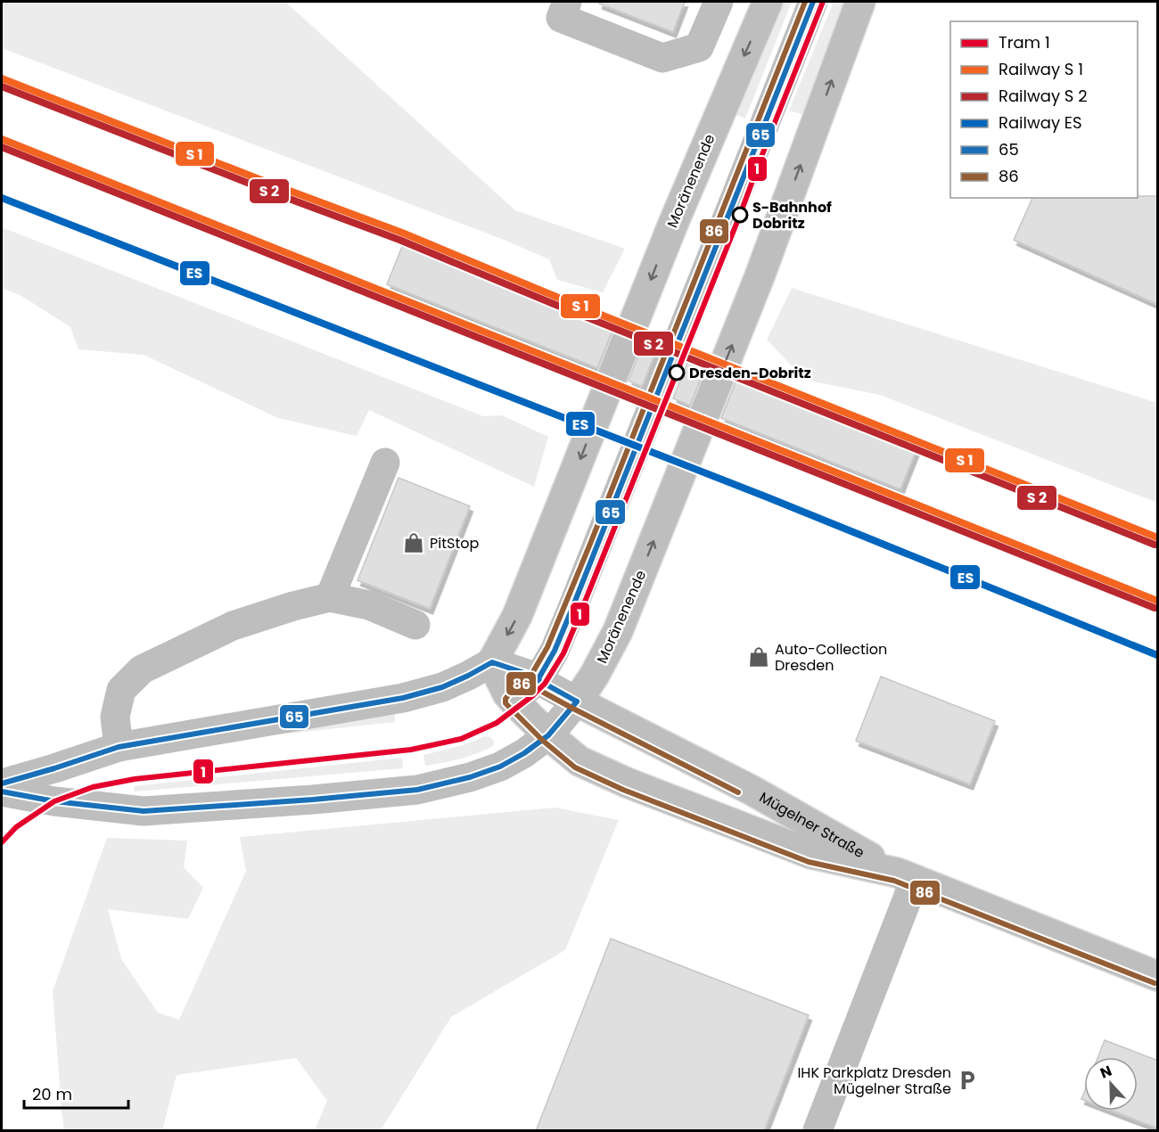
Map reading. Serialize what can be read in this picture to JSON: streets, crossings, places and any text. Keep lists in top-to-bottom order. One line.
{"streets":{"main road":["Moränenende","Mügelner Straße"]},"crossings":[["Moränenende","Mügelner Straße"]],"places":{"other":["S-Bahnhof Dobritz","Dresden-Dobritz"],"shop":["PitStop","Auto-Collection Dresden"],"parking":["IHK Parkplatz Dresden Mügelner Straße"]},"lines":["tram line 1","transit line 65","transit line 86","rail line ES"],"legend":["Tram 1","Railway S 1","Railway S 2","Railway ES","65","86"],"scale_bar":"20 m","north":"top"}
